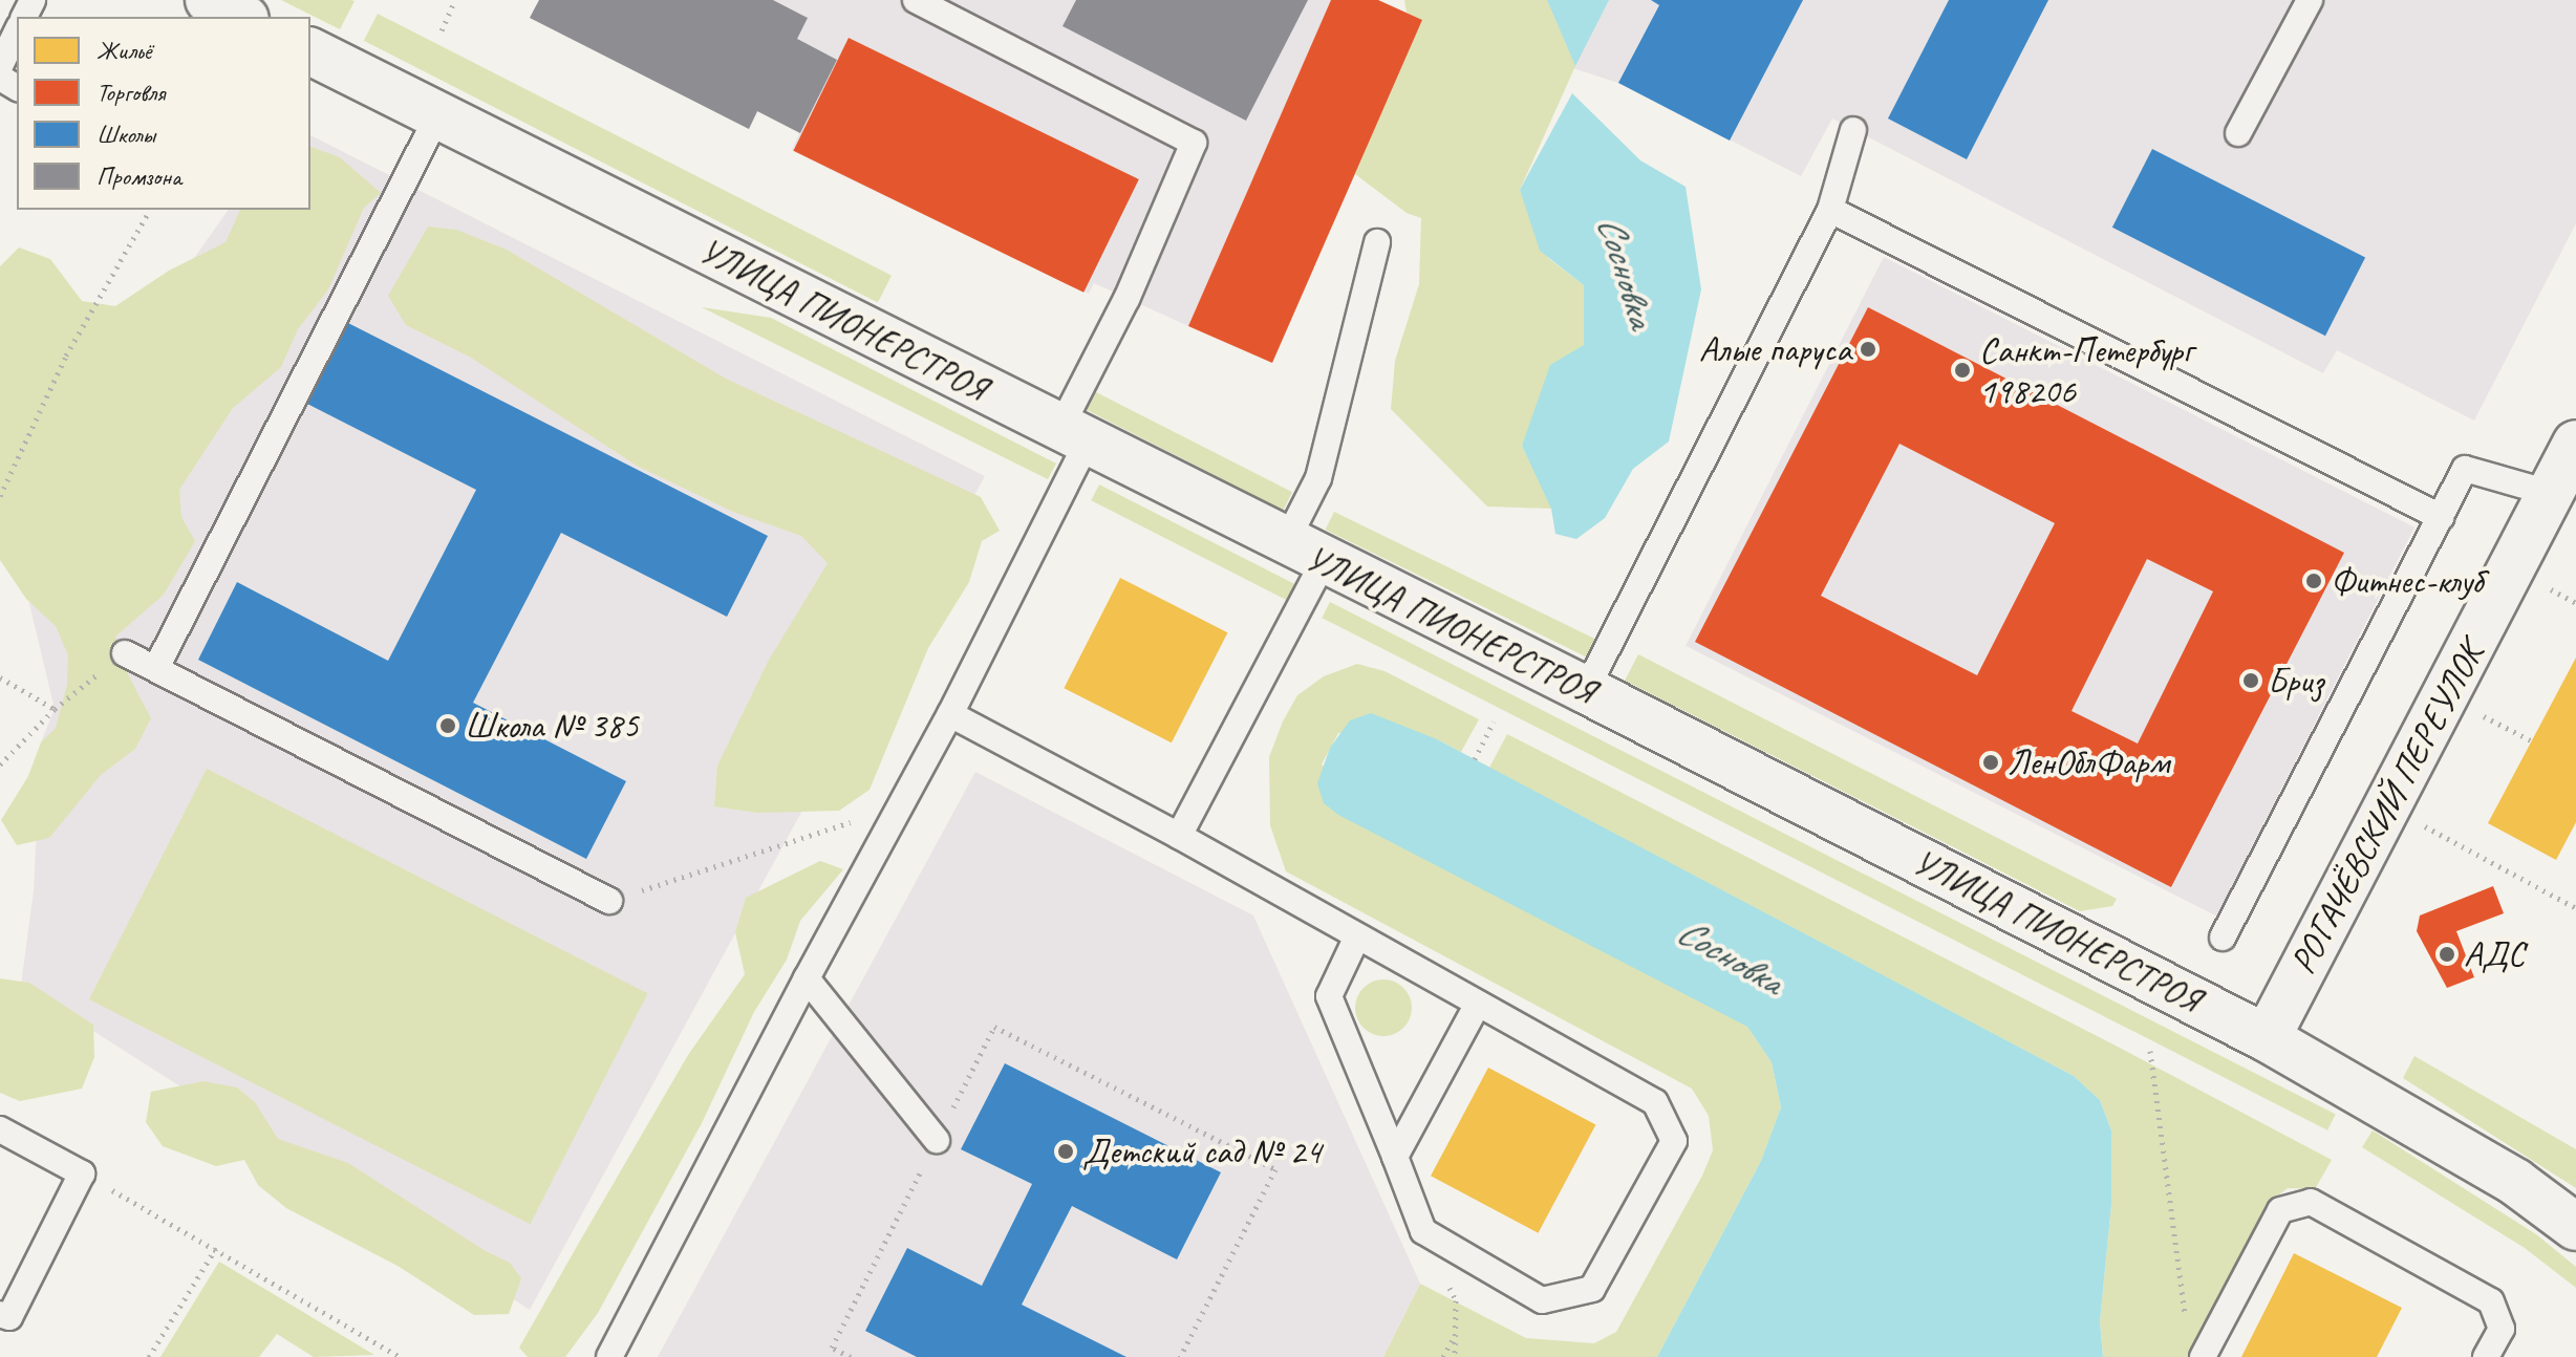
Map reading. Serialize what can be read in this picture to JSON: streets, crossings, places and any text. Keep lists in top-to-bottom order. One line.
{"streets":{"street":["УЛИЦА ПИОНЕРСТРОЯ","РОГАЧЁВСКИЙ ПЕРЕУЛОК"]},"crossings":[["УЛИЦА ПИОНЕРСТРОЯ","РОГАЧЁВСКИЙ ПЕРЕУЛОК"]],"water":["Сосновка"],"places":["Алые паруса","Санкт-Петербург 198206","Фитнес-клуб","Бриз","Школа № 385","ЛенОблФарм","АДС","Детский сад № 24"],"legend":["Жильё","Торговля","Школы","Промзона"]}
